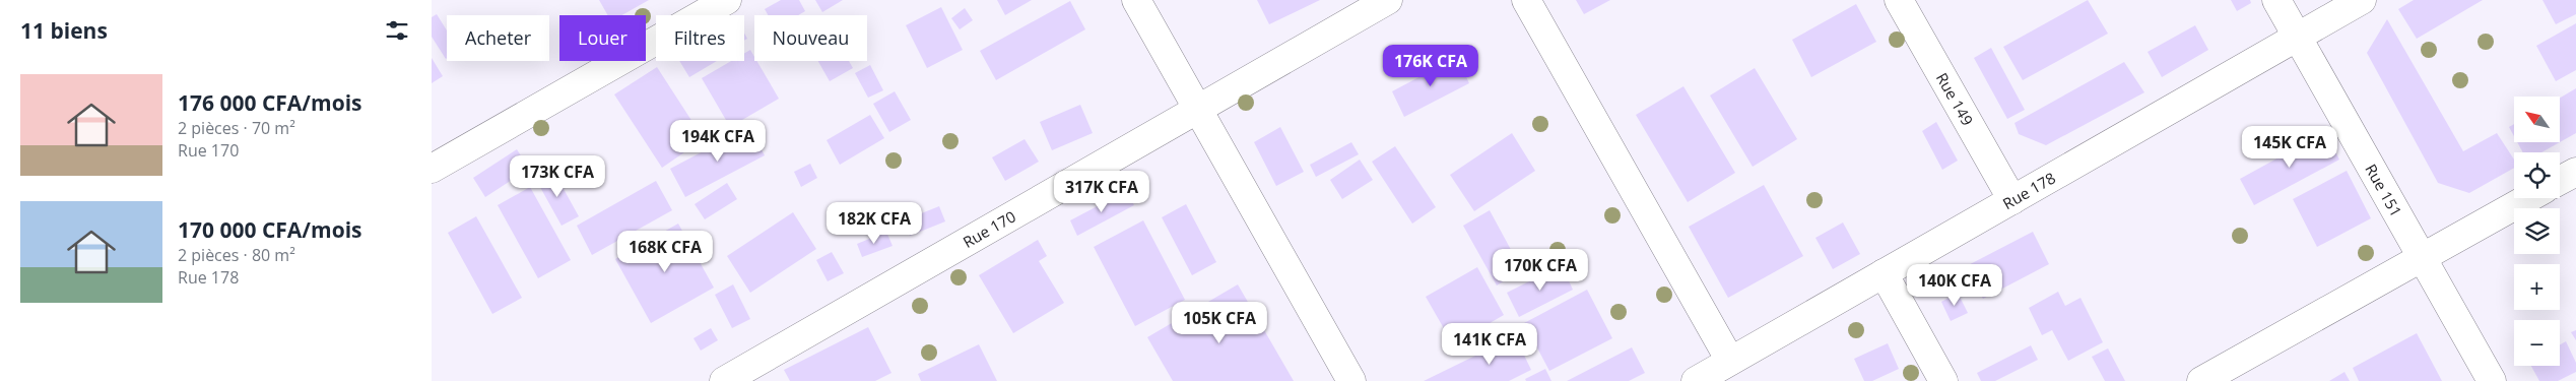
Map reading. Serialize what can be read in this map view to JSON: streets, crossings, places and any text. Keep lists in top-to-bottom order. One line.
{"streets":{"street":["Rue 149","Rue 178","Rue 151","Rue 170"]},"crossings":[["Rue 149","Rue 178"],["Rue 178","Rue 151"]],"north":"top left","page":{"heading":"11 biens","chip":["Acheter","Louer","Filtres","Nouveau"],"price":["176K CFA","194K CFA","145K CFA","173K CFA","317K CFA","182K CFA","168K CFA","170K CFA","140K CFA","105K CFA","141K CFA"],"list":[{"name":"176 000 CFA/mois","note":"2 pièces · 70 m² · Rue 170"},{"name":"170 000 CFA/mois","note":"2 pièces · 80 m² · Rue 178"}],"map_buttons":["+","−"]}}
